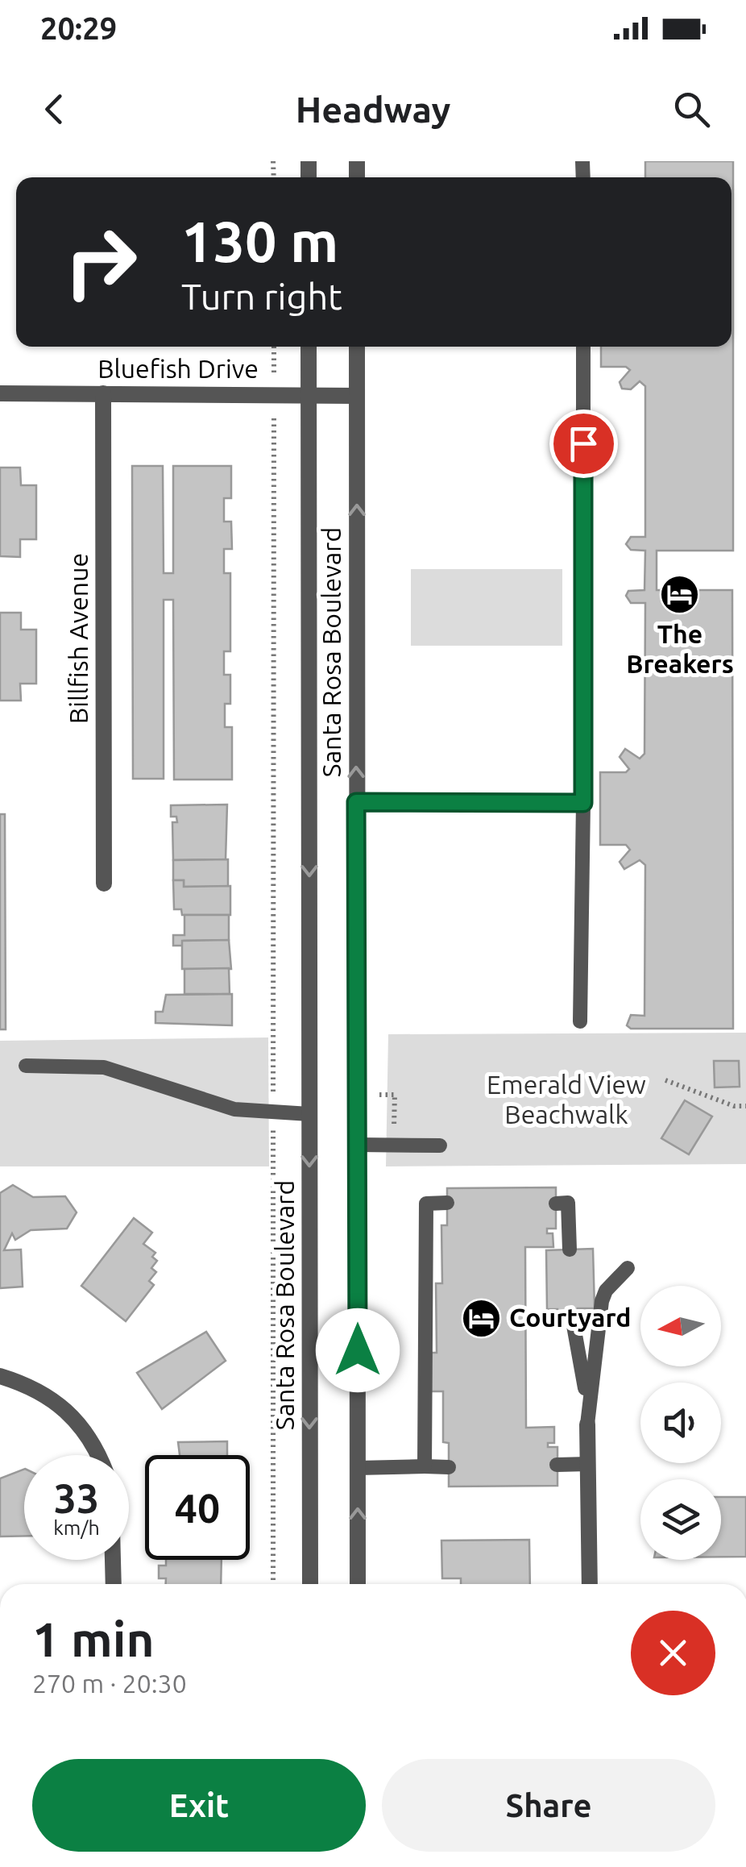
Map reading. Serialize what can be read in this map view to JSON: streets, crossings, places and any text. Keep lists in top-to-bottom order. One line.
{"streets":{"street":["Bluefish Drive","Billfish Avenue","Santa Rosa Boulevard"]},"crossings":[["Bluefish Drive","Billfish Avenue"],["Bluefish Drive","Santa Rosa Boulevard"]],"parks":["Emerald View Beachwalk"],"places":{"hotel":["The Breakers","Courtyard"]},"north":"left","page":{"status":"20:29","header":"Headway","turn":["130 m","Turn right"],"speed":"33 km/h","limit":"40","heading":["1 min","270 m · 20:30"],"buttons":["Exit","Share"]}}
